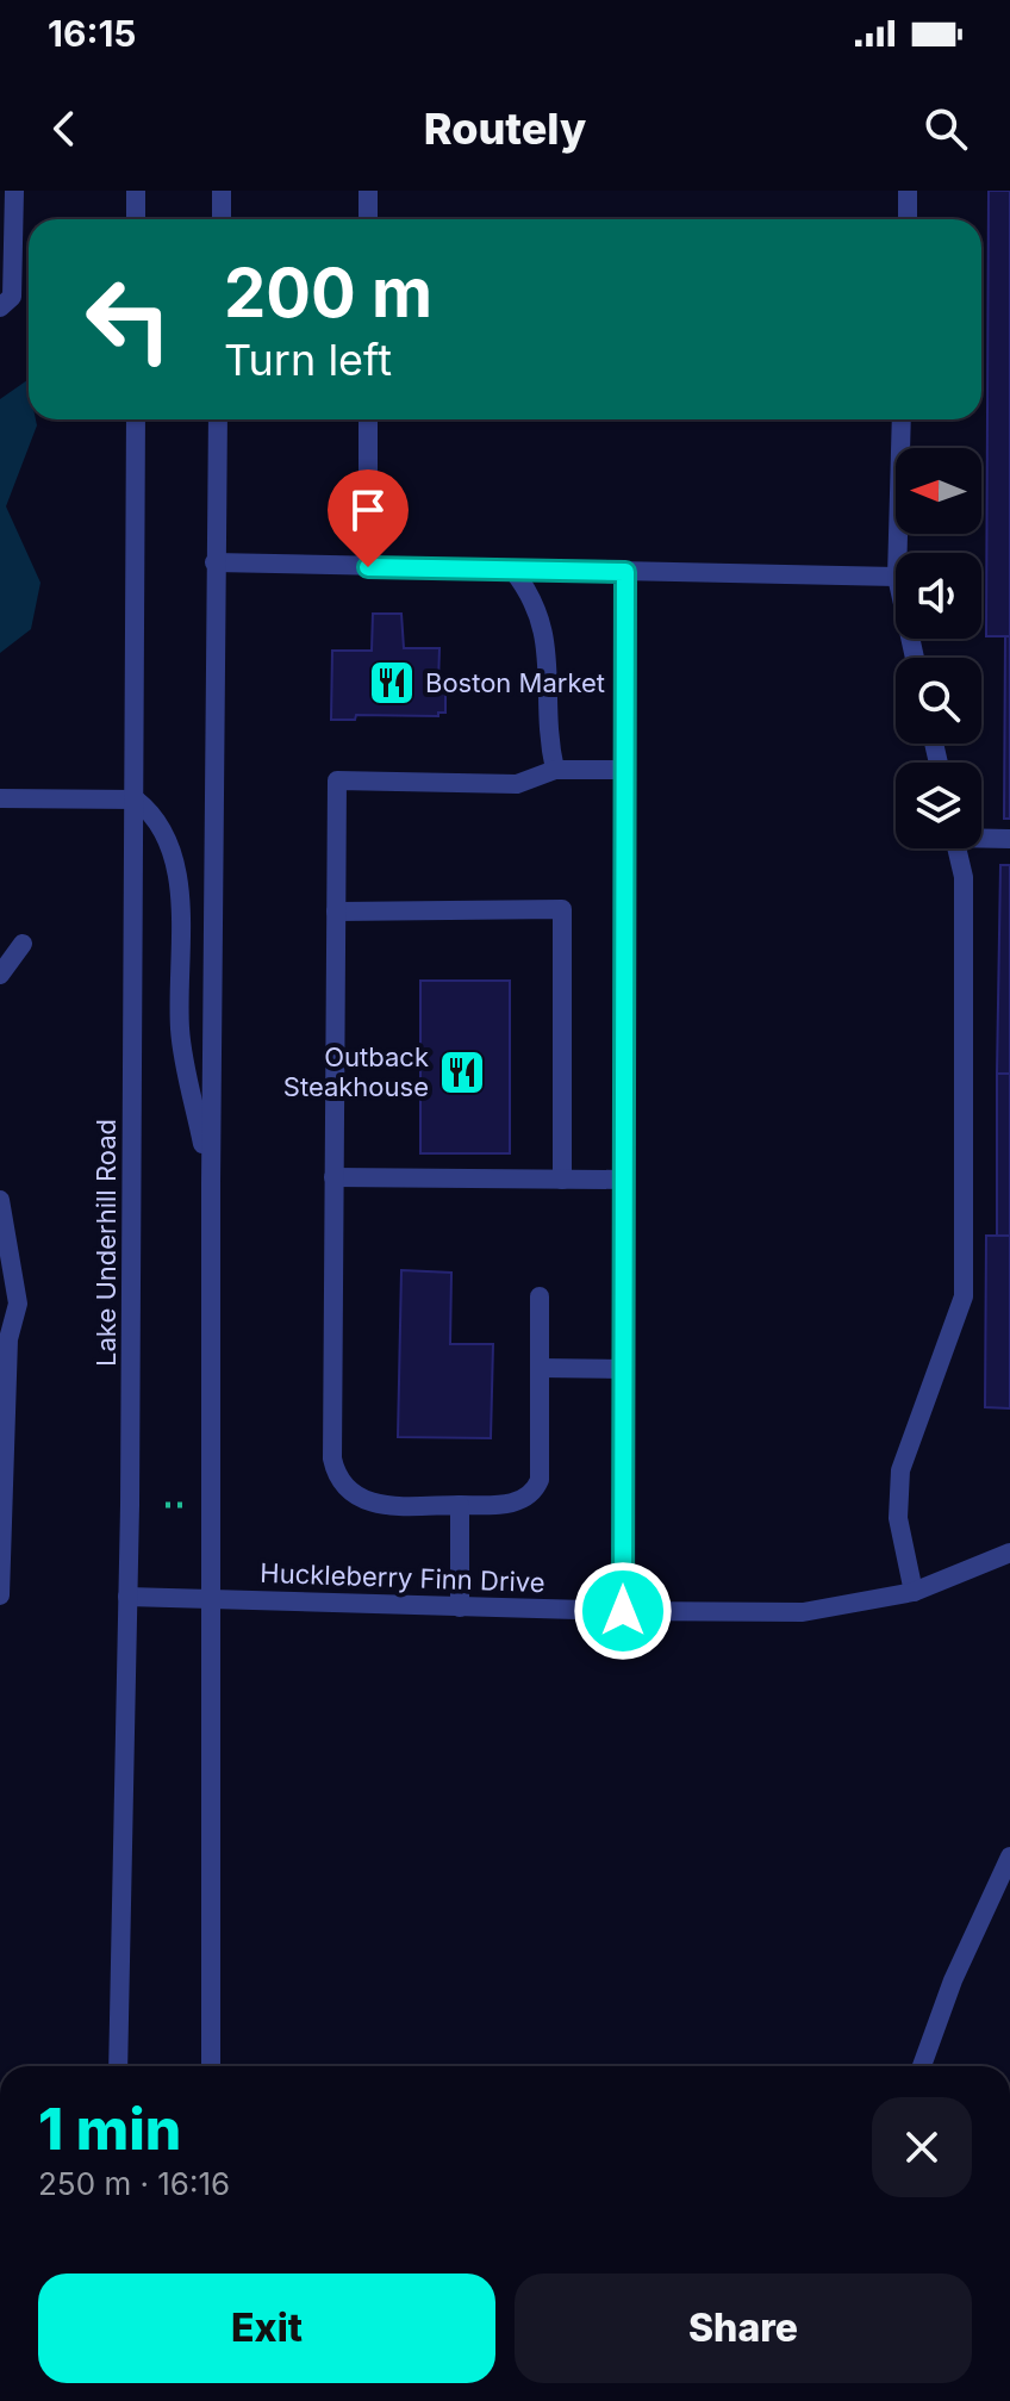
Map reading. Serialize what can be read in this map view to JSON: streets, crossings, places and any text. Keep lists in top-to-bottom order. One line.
{"streets":{"street":["Lake Underhill Road","Huckleberry Finn Drive"]},"crossings":[["Lake Underhill Road","Huckleberry Finn Drive"]],"places":{"restaurant":["Boston Market","Outback Steakhouse"]},"north":"left","page":{"status":"16:15","header":"Routely","turn":["200 m","Turn left"],"heading":["1 min","250 m · 16:16"],"buttons":["Exit","Share"]}}
